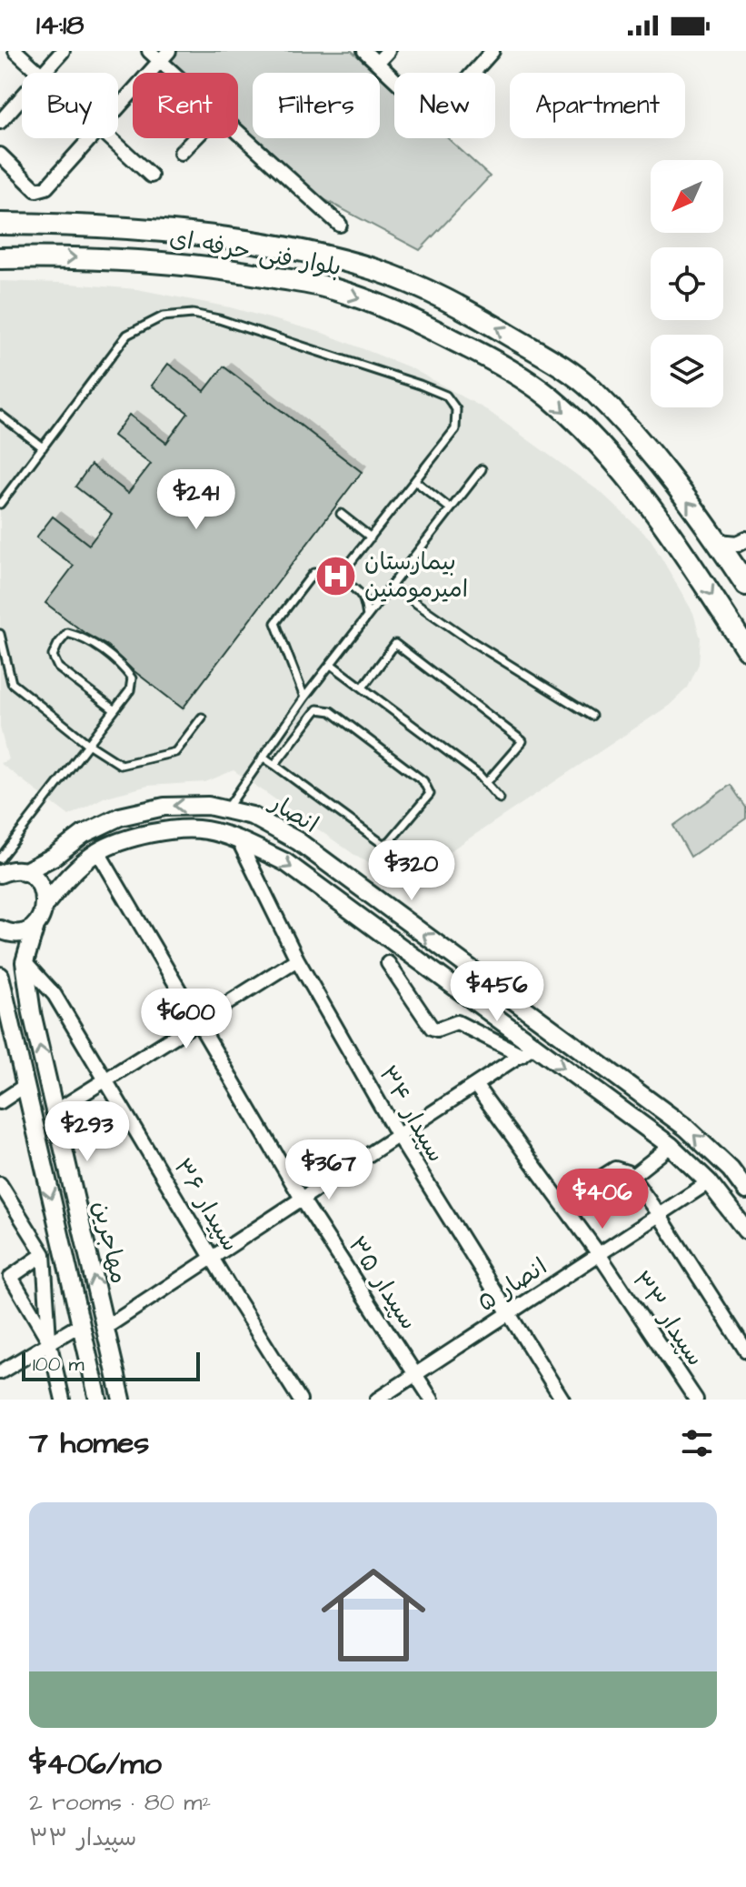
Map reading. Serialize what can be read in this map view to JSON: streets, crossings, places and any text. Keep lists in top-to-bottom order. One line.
{"streets":{"main road":["بلوار فنی حرفه ای","انصار","مهاجرین"],"street":["سپیدار ۳۴","سپیدار ۳۶","سپیدار ۳۵","انصار ۵","سپیدار ۳۳"]},"crossings":[["انصار","سپیدار ۳۴"],["انصار","مهاجرین"],["انصار","سپیدار ۳۵"],["انصار","انصار ۵"],["سپیدار ۳۴","انصار ۵"],["سپیدار ۳۶","مهاجرین"],["سپیدار ۳۵","انصار ۵"],["انصار ۵","سپیدار ۳۳"]],"places":{"hospital":["بیمارستان امیرمومنین"]},"scale_bar":"100 m","north":"bottom left","page":{"status":"14:18","chip":["Buy","Rent","Filters","New","Apartment"],"price":["$241","$320","$456","$600","$293","$367","$406"],"scale":"100 m","heading":"7 homes","list":[{"name":"$406/mo","note":"2 rooms · 80 m² · سپیدار ۳۳"}]}}
